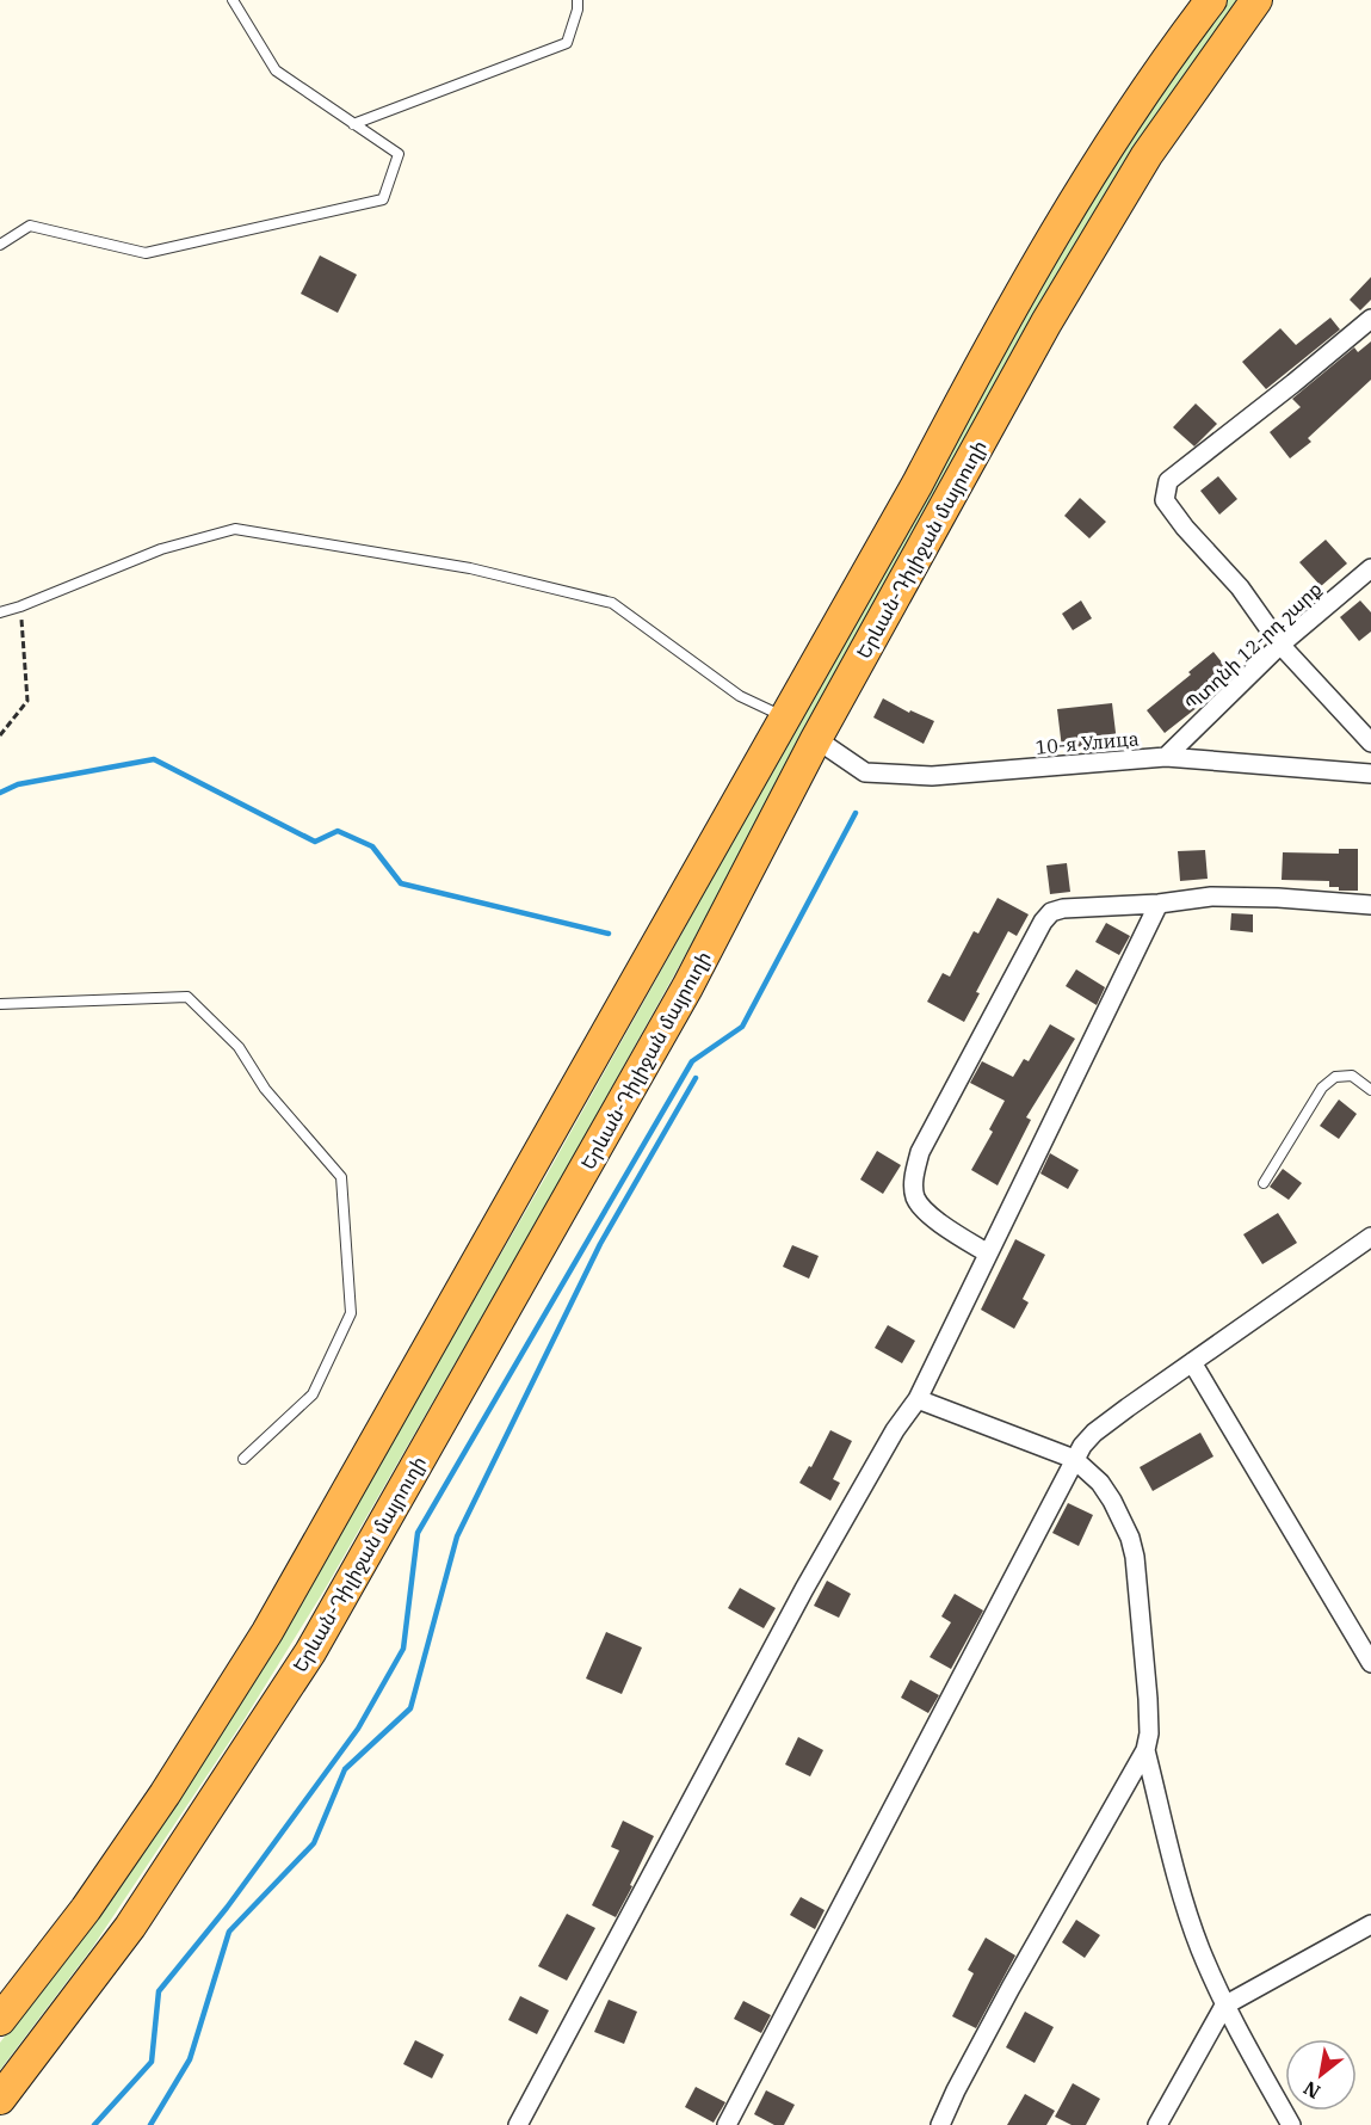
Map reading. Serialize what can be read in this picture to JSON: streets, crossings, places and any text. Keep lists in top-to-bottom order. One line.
{"streets":{"highway":["Երևան-Դիլիջան մայրուղի"],"street":["Պտղնի 12-րդ շարք","10-я Улица"]},"crossings":[["Երևան-Դիլիջան մայրուղի","10-я Улица"],["Պտղնի 12-րդ շարք","10-я Улица"]],"north":"bottom left"}
